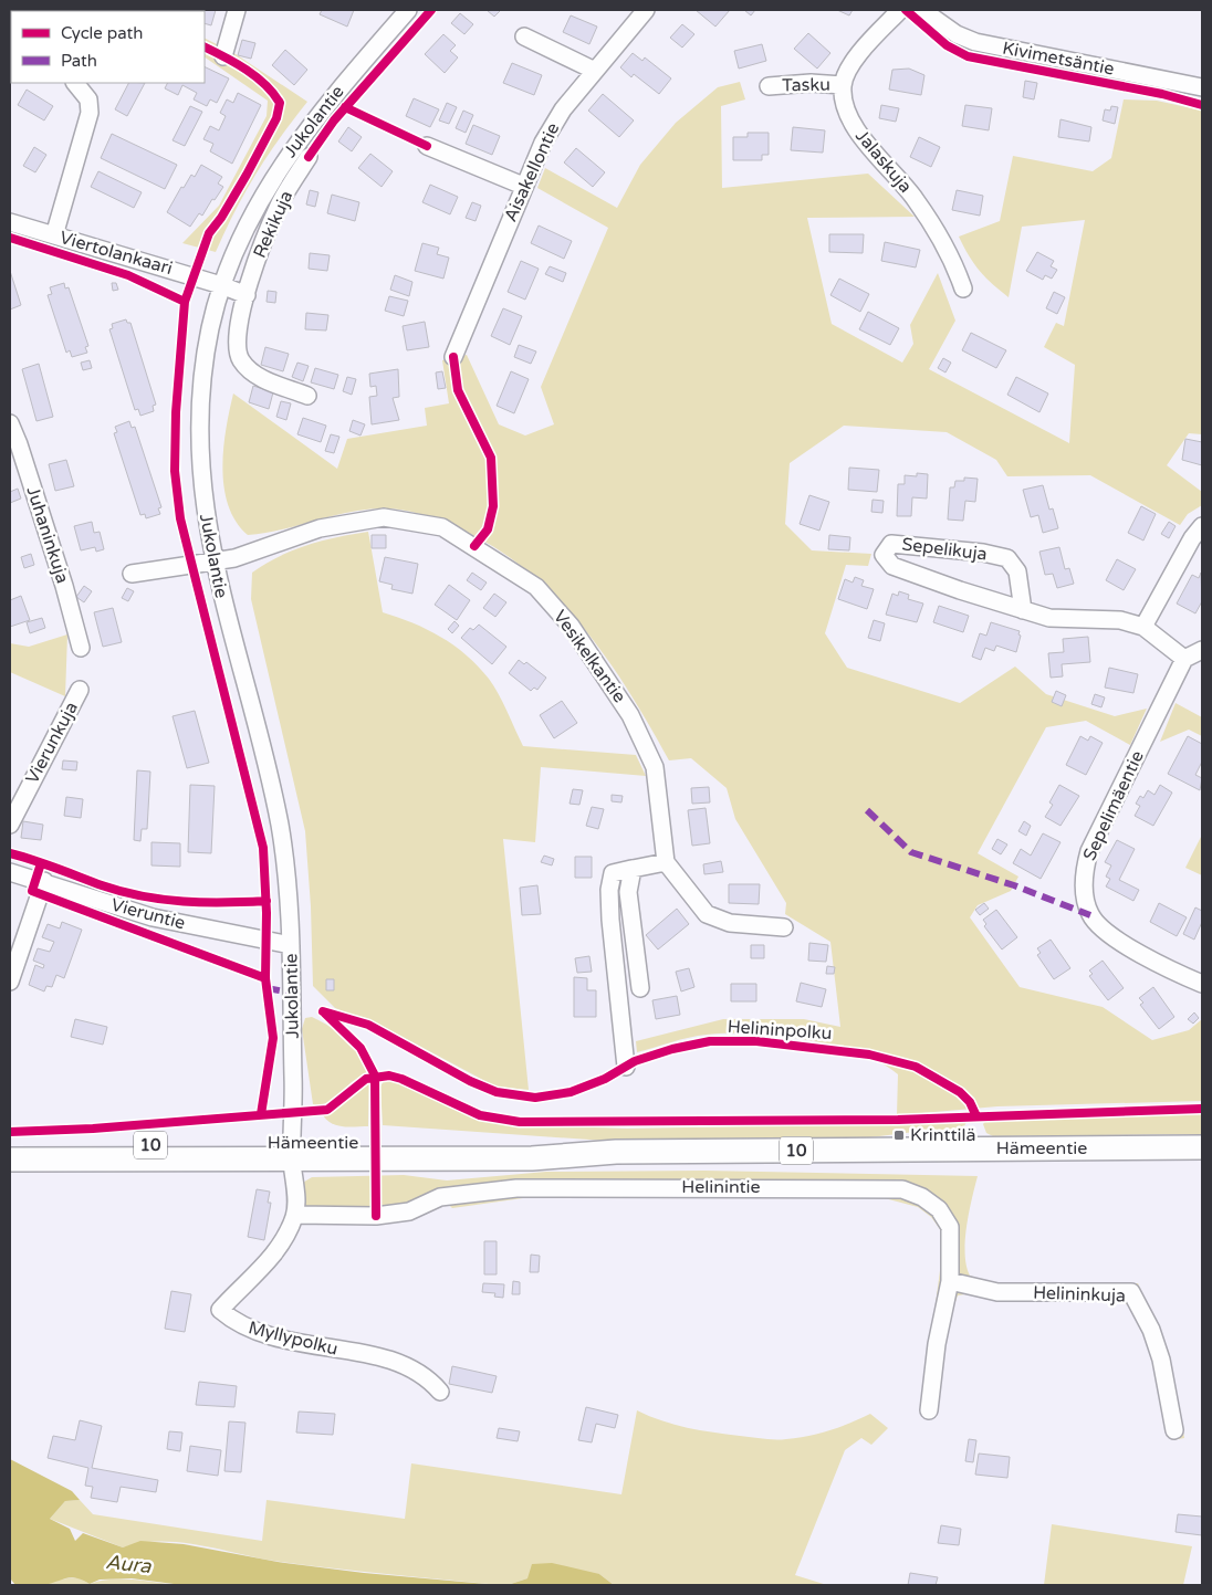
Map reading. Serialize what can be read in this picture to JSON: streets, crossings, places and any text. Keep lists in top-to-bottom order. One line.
{"streets":{"highway":["Hämeentie","10"],"street":["Kivimetsäntie","Tasku","Jukolantie","Jalaskuja","Aisakellontie","Rekikuja","Viertolankaari","Juhaninkuja","Sepelikuja","Vesikelkantie","Vierunkuja","Sepelimäentie","Vieruntie","Helinintie","Helininkuja","Myllypolku"],"cycle path":["Helininpolku"]},"crossings":[["Tasku","Jalaskuja"],["Jukolantie","Viertolankaari"],["Jukolantie","Vesikelkantie"],["Jukolantie","Vieruntie"],["Jukolantie","Hämeentie"],["Jukolantie","Myllypolku"],["Sepelikuja","Sepelimäentie"],["Hämeentie","Myllypolku"],["Helinintie","Helininkuja"],["Helinintie","Myllypolku"]],"water":["Aura"],"places":{"transit":["Krinttilä"]},"legend":["Cycle path","Path"]}
